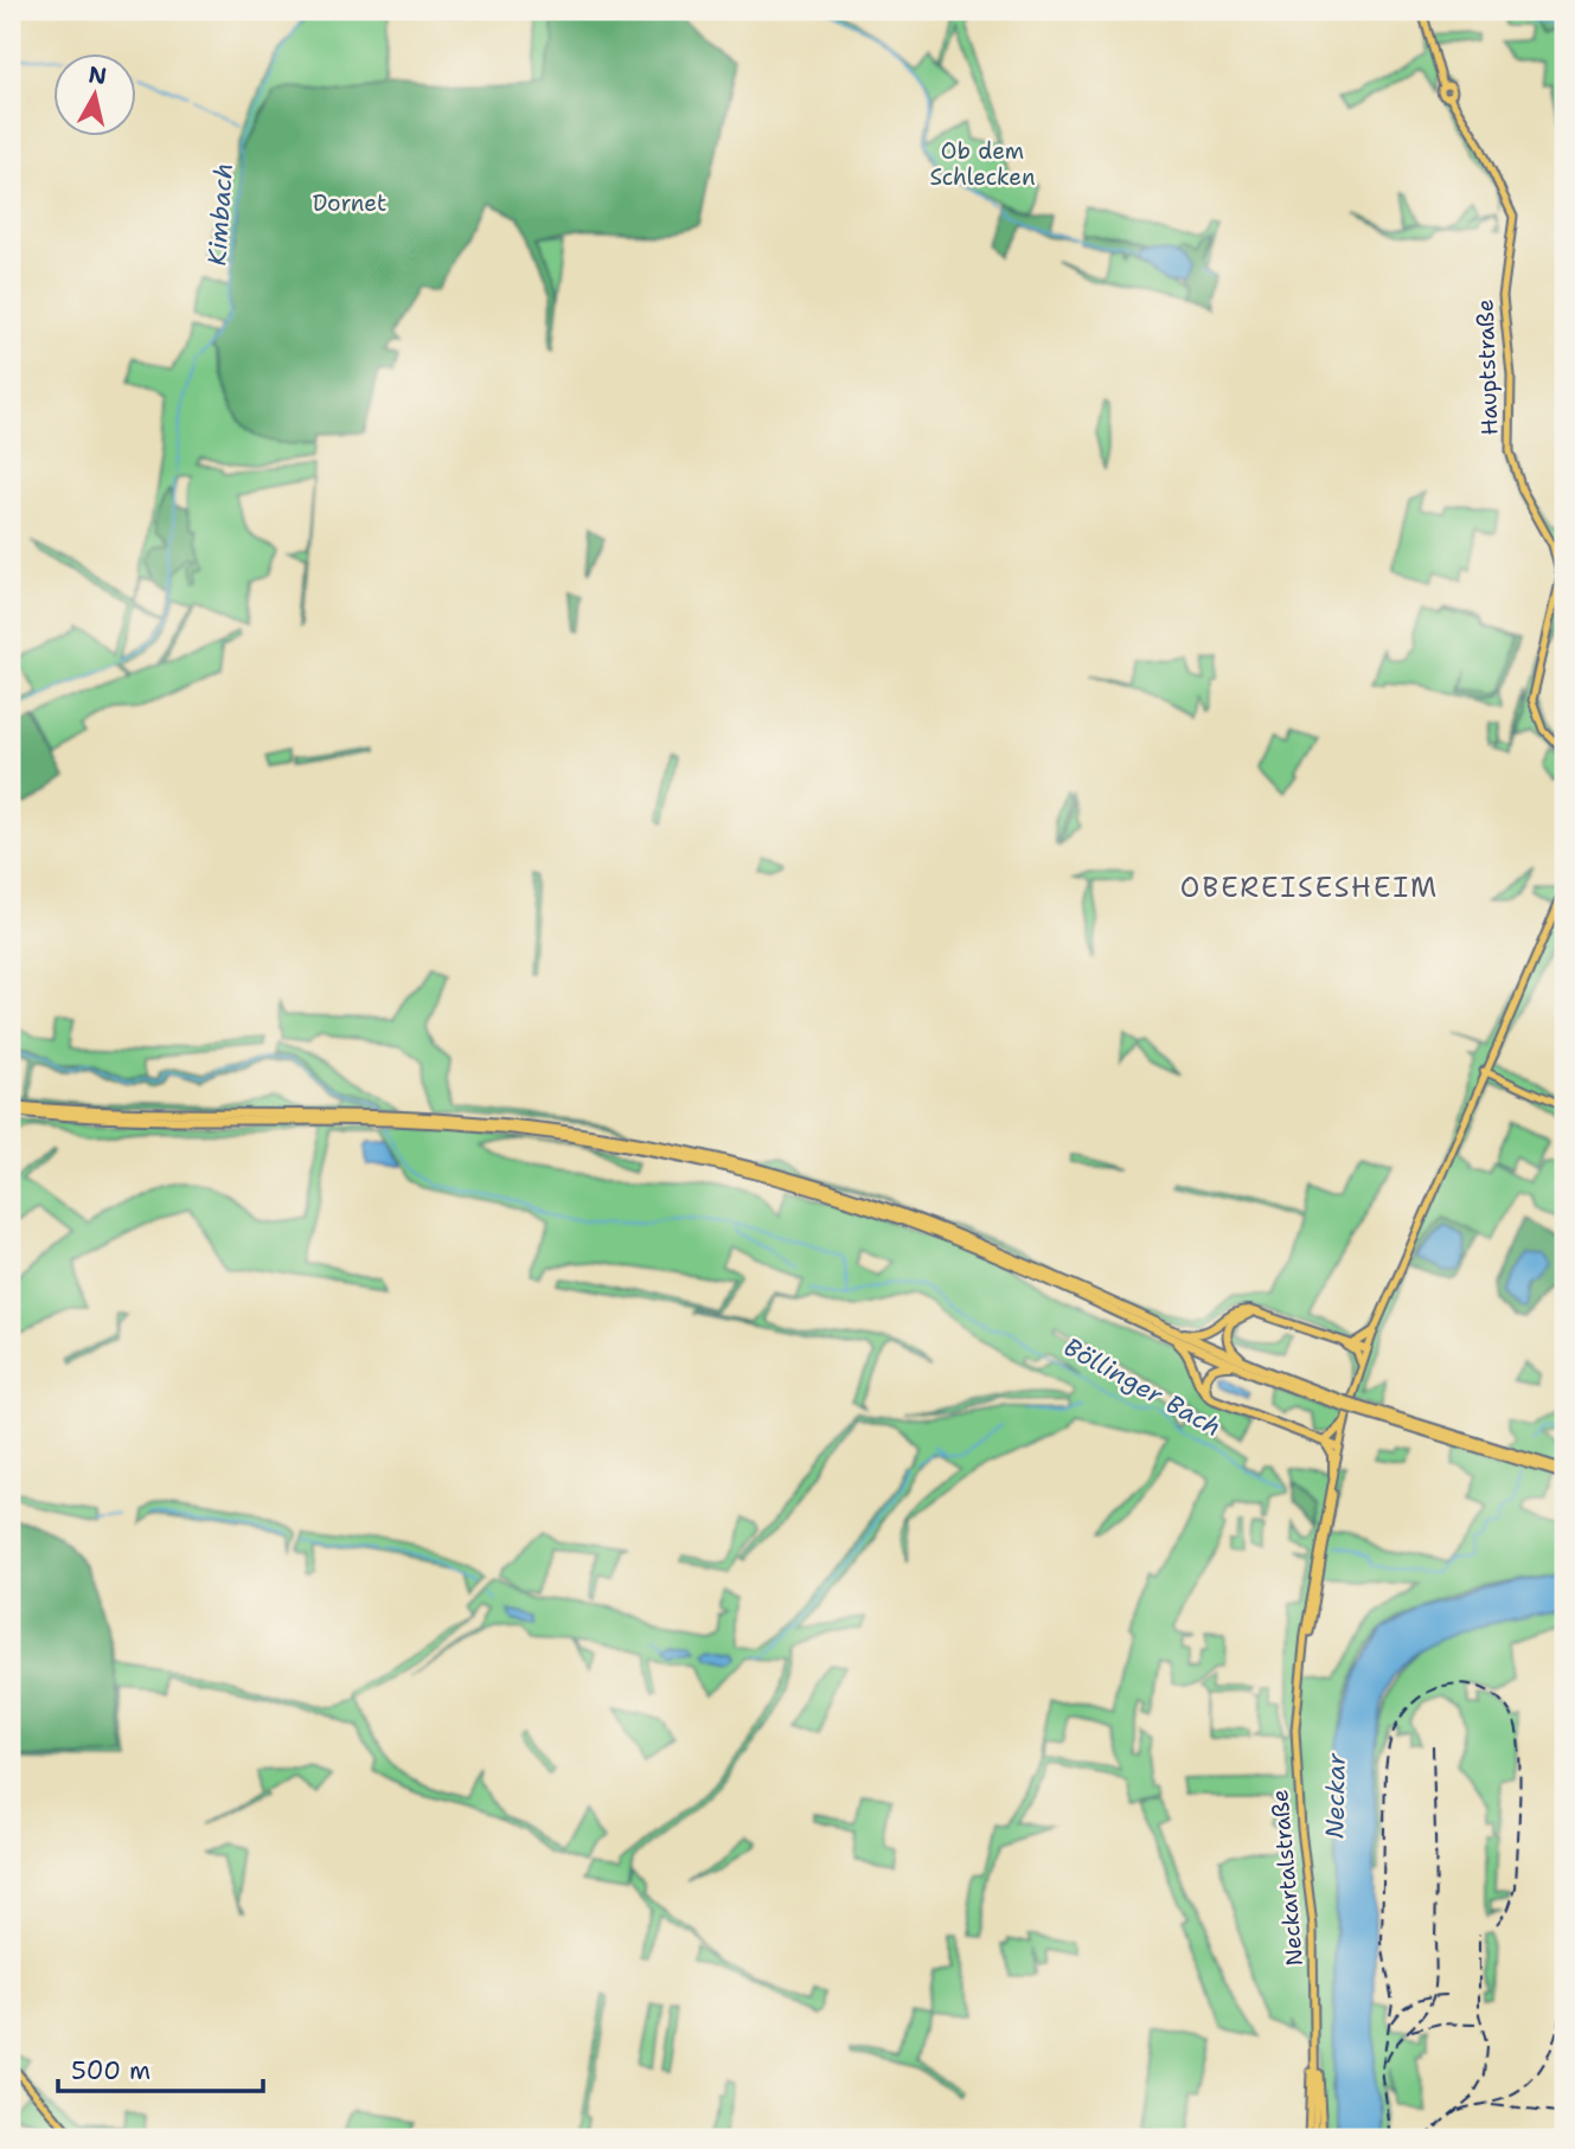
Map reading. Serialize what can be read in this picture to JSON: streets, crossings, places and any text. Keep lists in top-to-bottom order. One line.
{"streets":{"main road":["Hauptstraße","Neckartalstraße"]},"districts":["OBEREISESHEIM"],"water":["Kimbach","Böllinger Bach","Neckar"],"parks":["Ob dem Schlecken","Dornet"],"scale_bar":"500 m","north":"top"}
